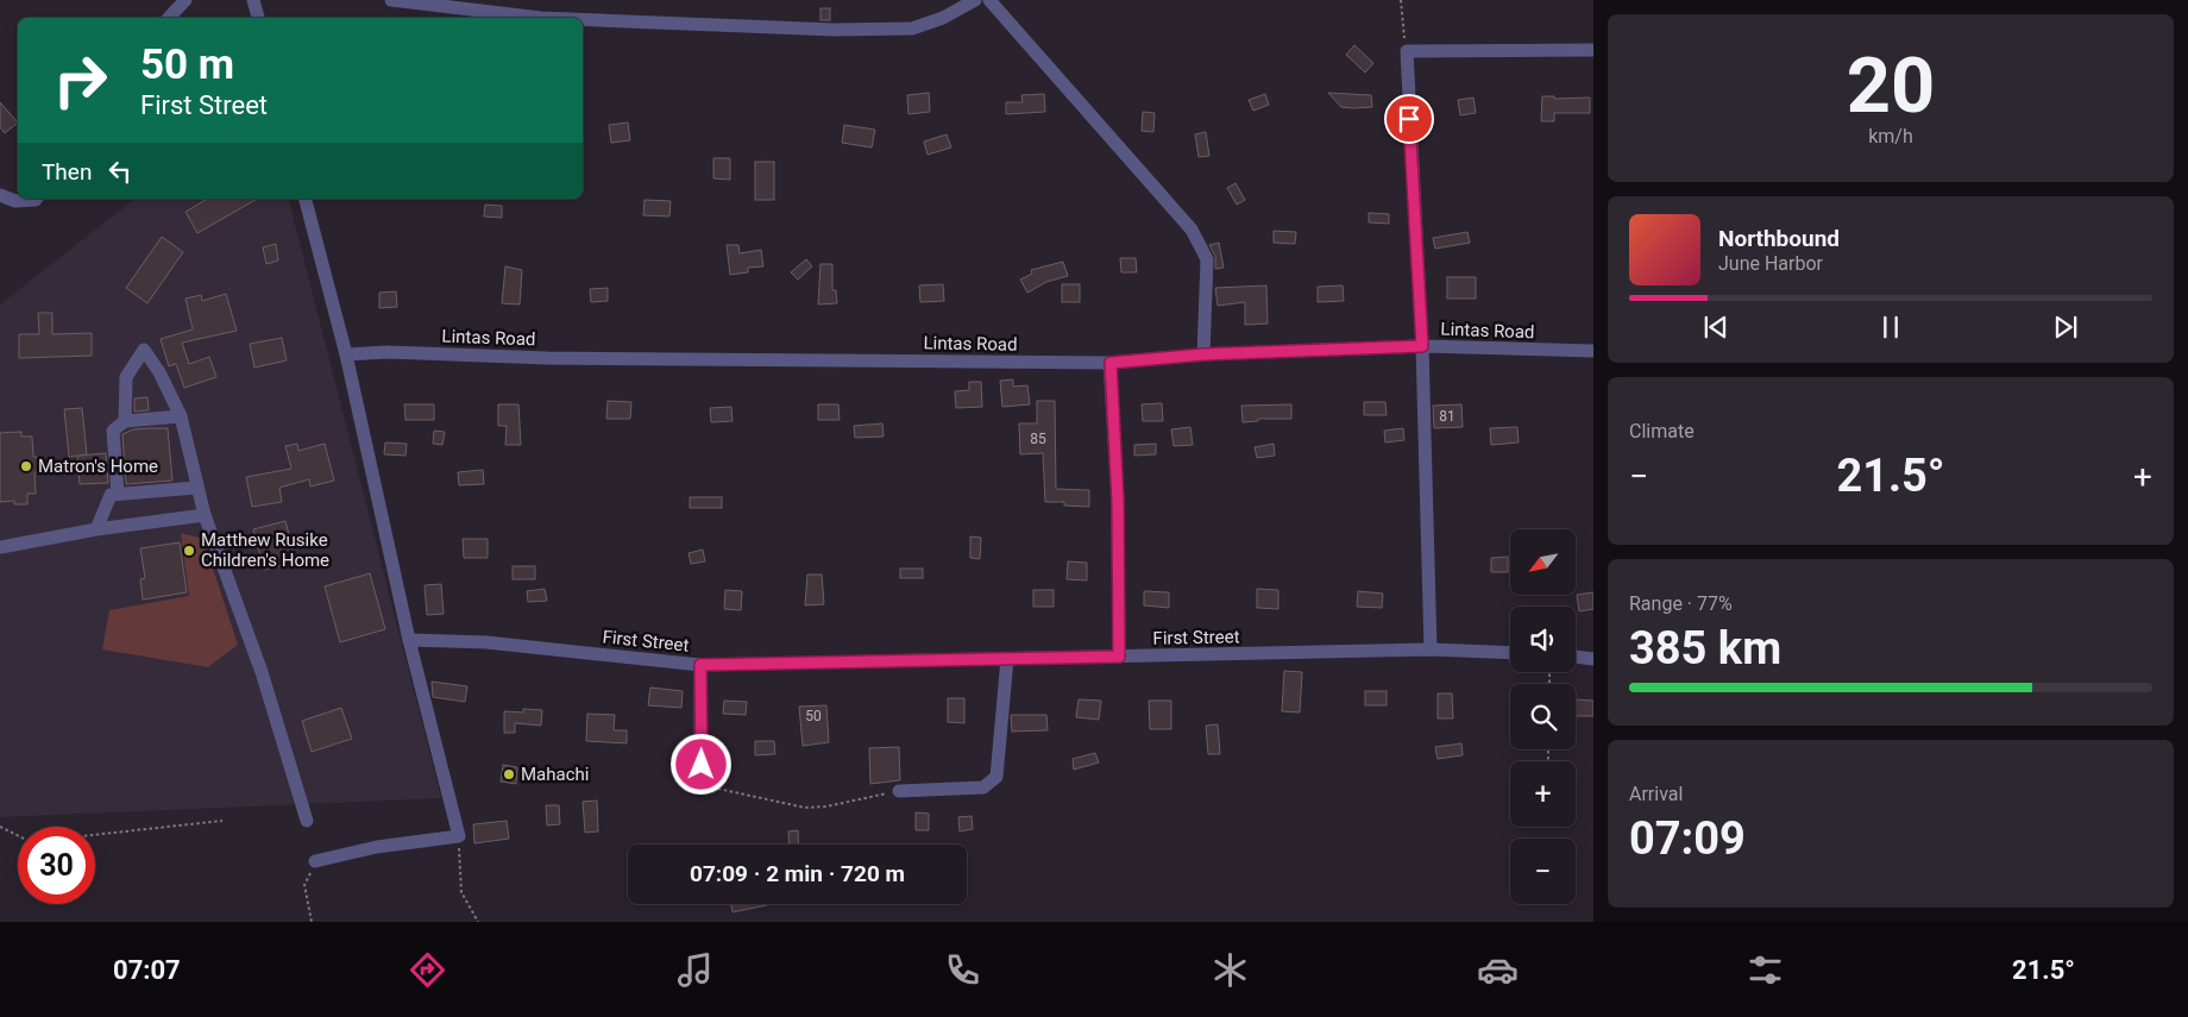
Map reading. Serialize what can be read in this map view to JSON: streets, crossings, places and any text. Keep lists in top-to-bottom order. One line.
{"streets":{"street":["Lintas Road","First Street"]},"places":["Matron's Home","Matthew Rusike Children's Home","Mahachi"],"house_numbers":["81","85","50"],"north":"bottom left","page":{"tile":[["20","km/h"],"Climate",["Range · 77%","385 km"],["Arrival","07:09"]],"turn":["50 m","First Street"],"then":"Then","song":["Northbound","June Harbor"],"heat":["−","21.5°","+"],"map_buttons":["+","−"],"limit":"30","trip":"07:09 · 2 min · 720 m","tabs":["07:07","21.5°"]}}
